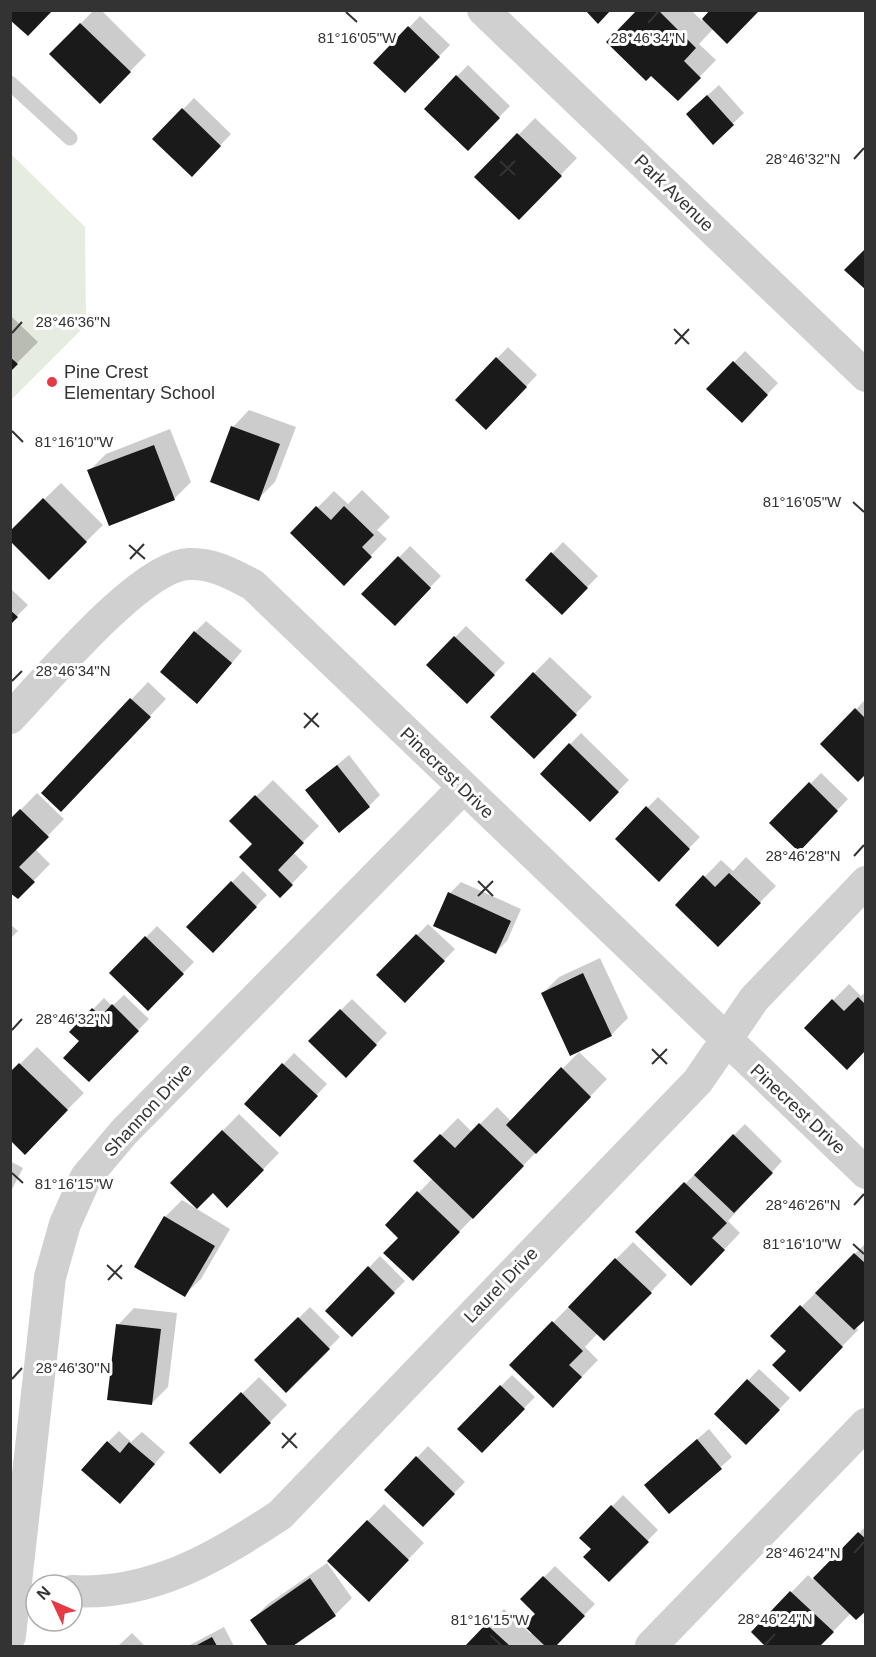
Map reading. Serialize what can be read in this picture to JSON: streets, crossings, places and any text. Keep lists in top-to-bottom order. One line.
{"streets":{"street":["Park Avenue","Pinecrest Drive","Shannon Drive","Laurel Drive"]},"crossings":[["Pinecrest Drive","Shannon Drive"],["Pinecrest Drive","Laurel Drive"]],"places":["Pine Crest Elementary School"],"north":"top left","coordinates":["81°16'05\"W","28°46'34\"N","28°46'32\"N","28°46'36\"N","81°16'10\"W","28°46'28\"N","81°16'15\"W","28°46'26\"N","28°46'30\"N","28°46'24\"N"]}
